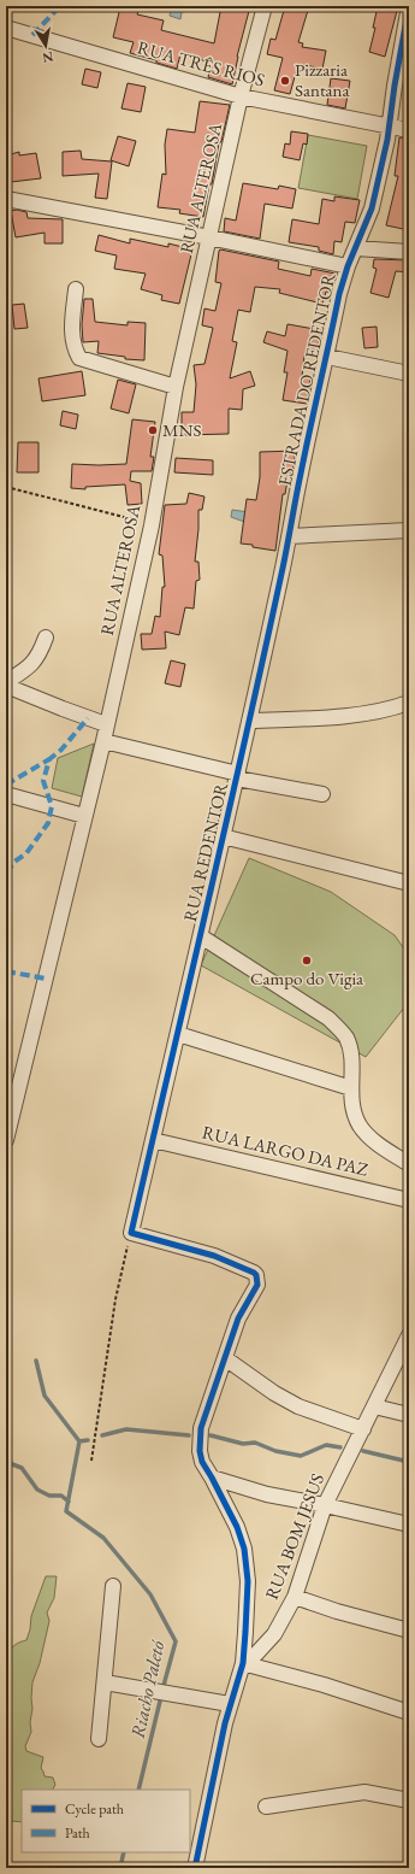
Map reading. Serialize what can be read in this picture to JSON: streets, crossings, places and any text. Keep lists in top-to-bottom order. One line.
{"streets":{"street":["RUA TRÊS RIOS","RUA ALTEROSA","ESTRADA DO REDENTOR","RUA REDENTOR","RUA LARGO DA PAZ","RUA BOM JESUS"]},"crossings":[["RUA TRÊS RIOS","RUA ALTEROSA"],["RUA TRÊS RIOS","ESTRADA DO REDENTOR"],["ESTRADA DO REDENTOR","RUA REDENTOR"],["RUA REDENTOR","RUA LARGO DA PAZ"]],"water":["Riacho Paletó"],"places":["Pizzaria Santana","MNS","Campo do Vigia"],"legend":["Cycle path","Path"],"north":"bottom"}
